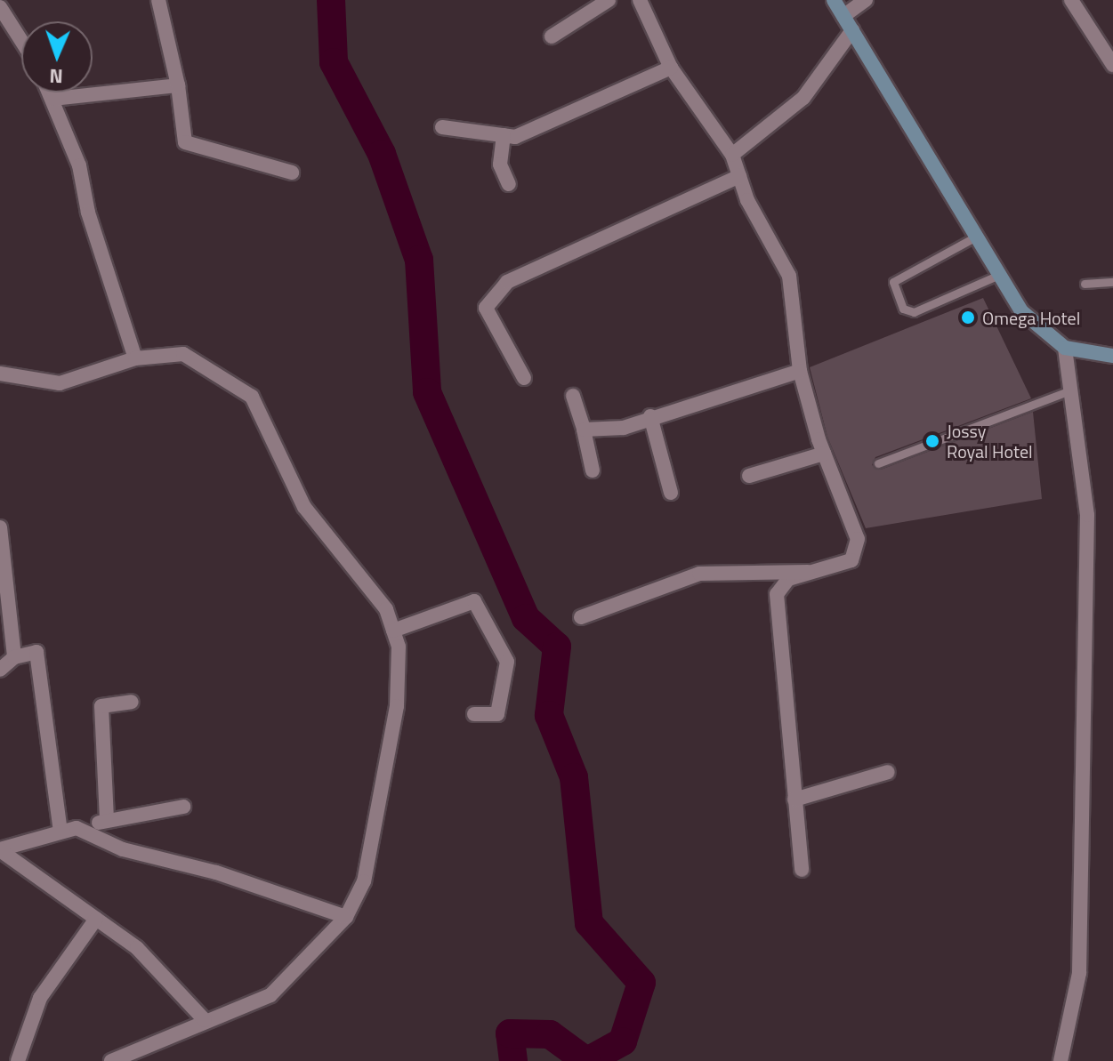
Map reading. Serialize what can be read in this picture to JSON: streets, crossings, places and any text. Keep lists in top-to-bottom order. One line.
{"places":["Omega Hotel","Jossy Royal Hotel"],"north":"bottom"}
